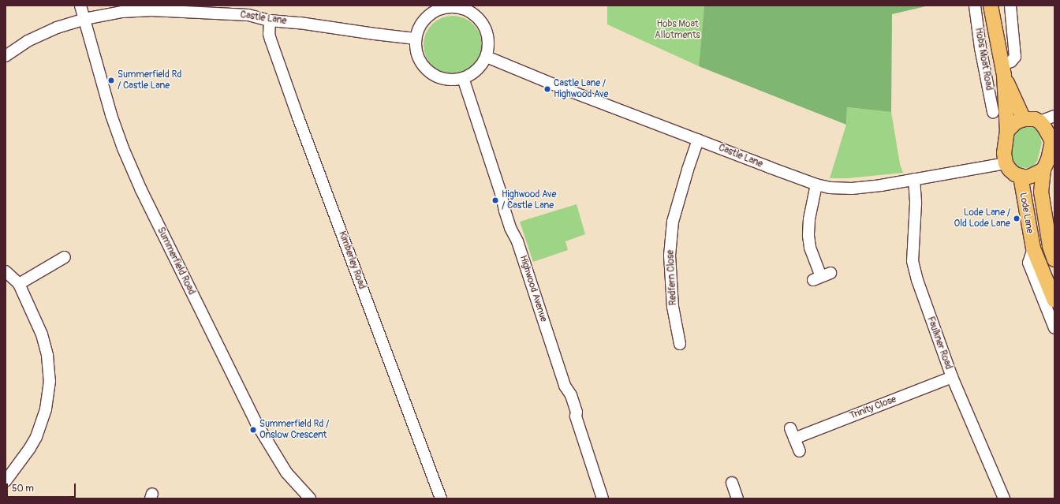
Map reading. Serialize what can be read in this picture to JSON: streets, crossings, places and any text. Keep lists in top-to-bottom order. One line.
{"streets":{"main road":["Hobs Moat Road","Lode Lane"],"street":["Castle Lane","Kimberley Road","Summerfield Road","Redfern Close","Highwood Avenue","Faulkner Road","Trinity Close"]},"crossings":[["Castle Lane","Hobs Moat Road"],["Castle Lane","Lode Lane"],["Castle Lane","Kimberley Road"],["Castle Lane","Summerfield Road"],["Castle Lane","Redfern Close"],["Castle Lane","Highwood Avenue"],["Castle Lane","Faulkner Road"],["Hobs Moat Road","Lode Lane"],["Faulkner Road","Trinity Close"]],"parks":["Hobs Moat Allotments"],"places":["Summerfield Rd / Castle Lane","Castle Lane / Highwood Ave","Highwood Ave / Castle Lane","Lode Lane / Old Lode Lane","Summerfield Rd / Onslow Crescent"],"scale_bar":"50 m"}
